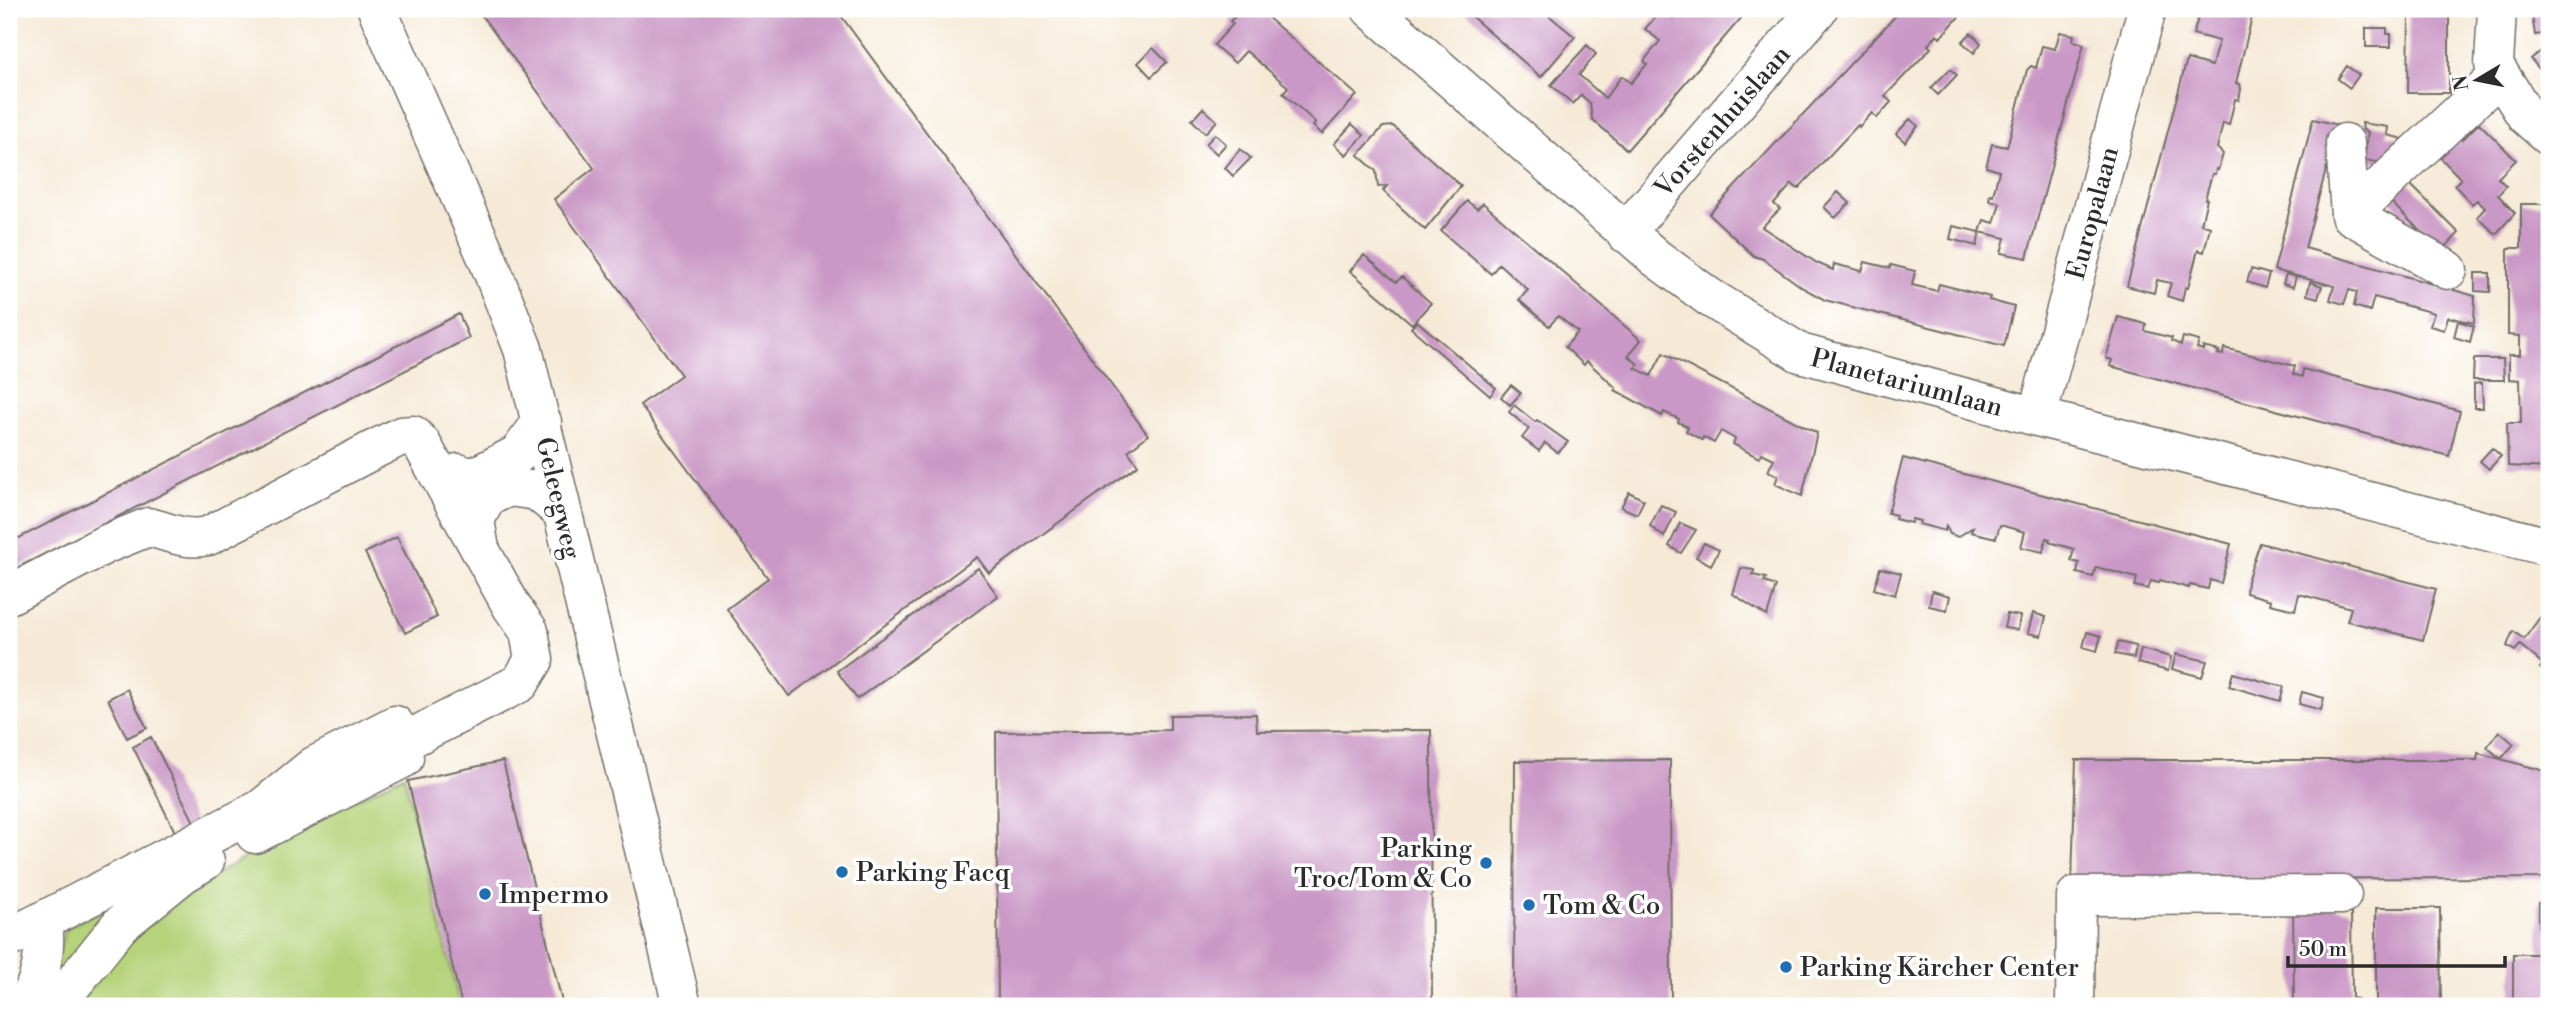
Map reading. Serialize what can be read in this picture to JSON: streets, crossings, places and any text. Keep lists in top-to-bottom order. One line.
{"streets":{"street":["Vorstenhuislaan","Europalaan","Planetariumlaan","Geleegweg"]},"crossings":[["Vorstenhuislaan","Planetariumlaan"],["Europalaan","Planetariumlaan"]],"places":["Parking Troc/Tom & Co","Parking Facq","Impermo","Tom & Co","Parking Kärcher Center"],"scale_bar":"50 m","north":"left"}
